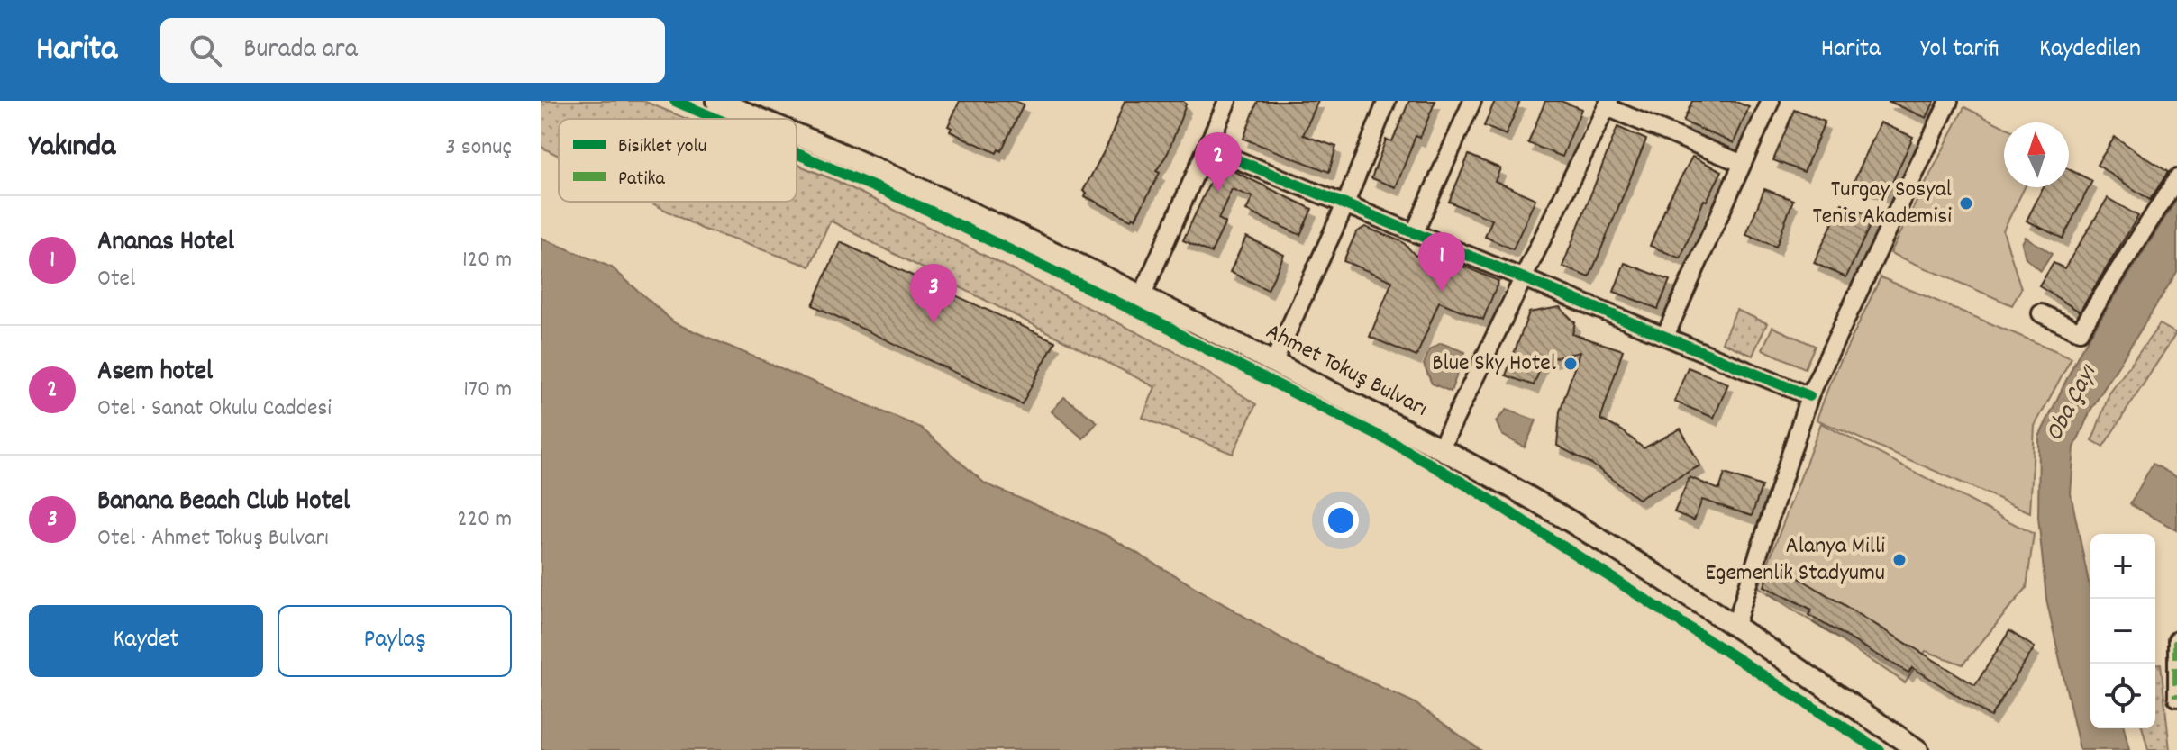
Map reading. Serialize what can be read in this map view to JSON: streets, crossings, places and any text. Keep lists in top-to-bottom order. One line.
{"streets":{"main road":["Ahmet Tokuş Bulvarı"]},"water":["Oba Çayı"],"places":["Turgay Sosyal Tenis Akademisi","Blue Sky Hotel","Alanya Milli Egemenlik Stadyumu"],"legend":["Bisiklet yolu","Patika"],"north":"top","page":{"header":"Harita","search":"Burada ara","nav":["Harita","Yol tarifi","Kaydedilen"],"heading":["Yakında","3 sonuç"],"pins":["2","1","3"],"list":[{"mark":"1","name":"Ananas Hotel","note":"Otel","value":"120 m"},{"mark":"2","name":"Asem hotel","note":"Otel · Sanat Okulu Caddesi","value":"170 m"},{"mark":"3","name":"Banana Beach Club Hotel","note":"Otel · Ahmet Tokuş Bulvarı","value":"220 m"}],"map_buttons":["+","−"],"buttons":["Kaydet","Paylaş"]}}
